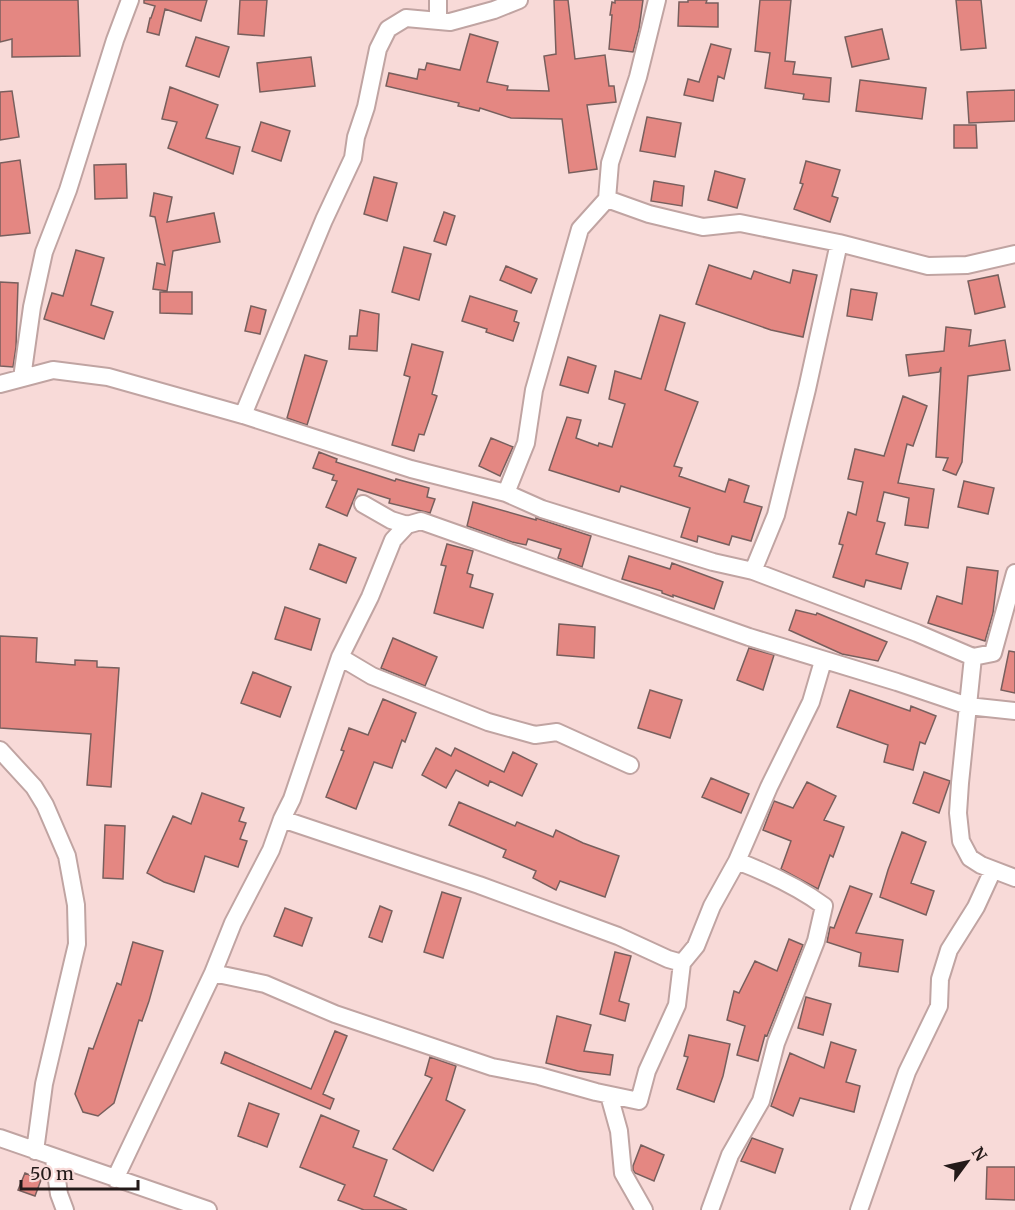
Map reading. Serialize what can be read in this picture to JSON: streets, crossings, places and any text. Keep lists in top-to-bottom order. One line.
{"scale_bar":"50 m","north":"top right"}
